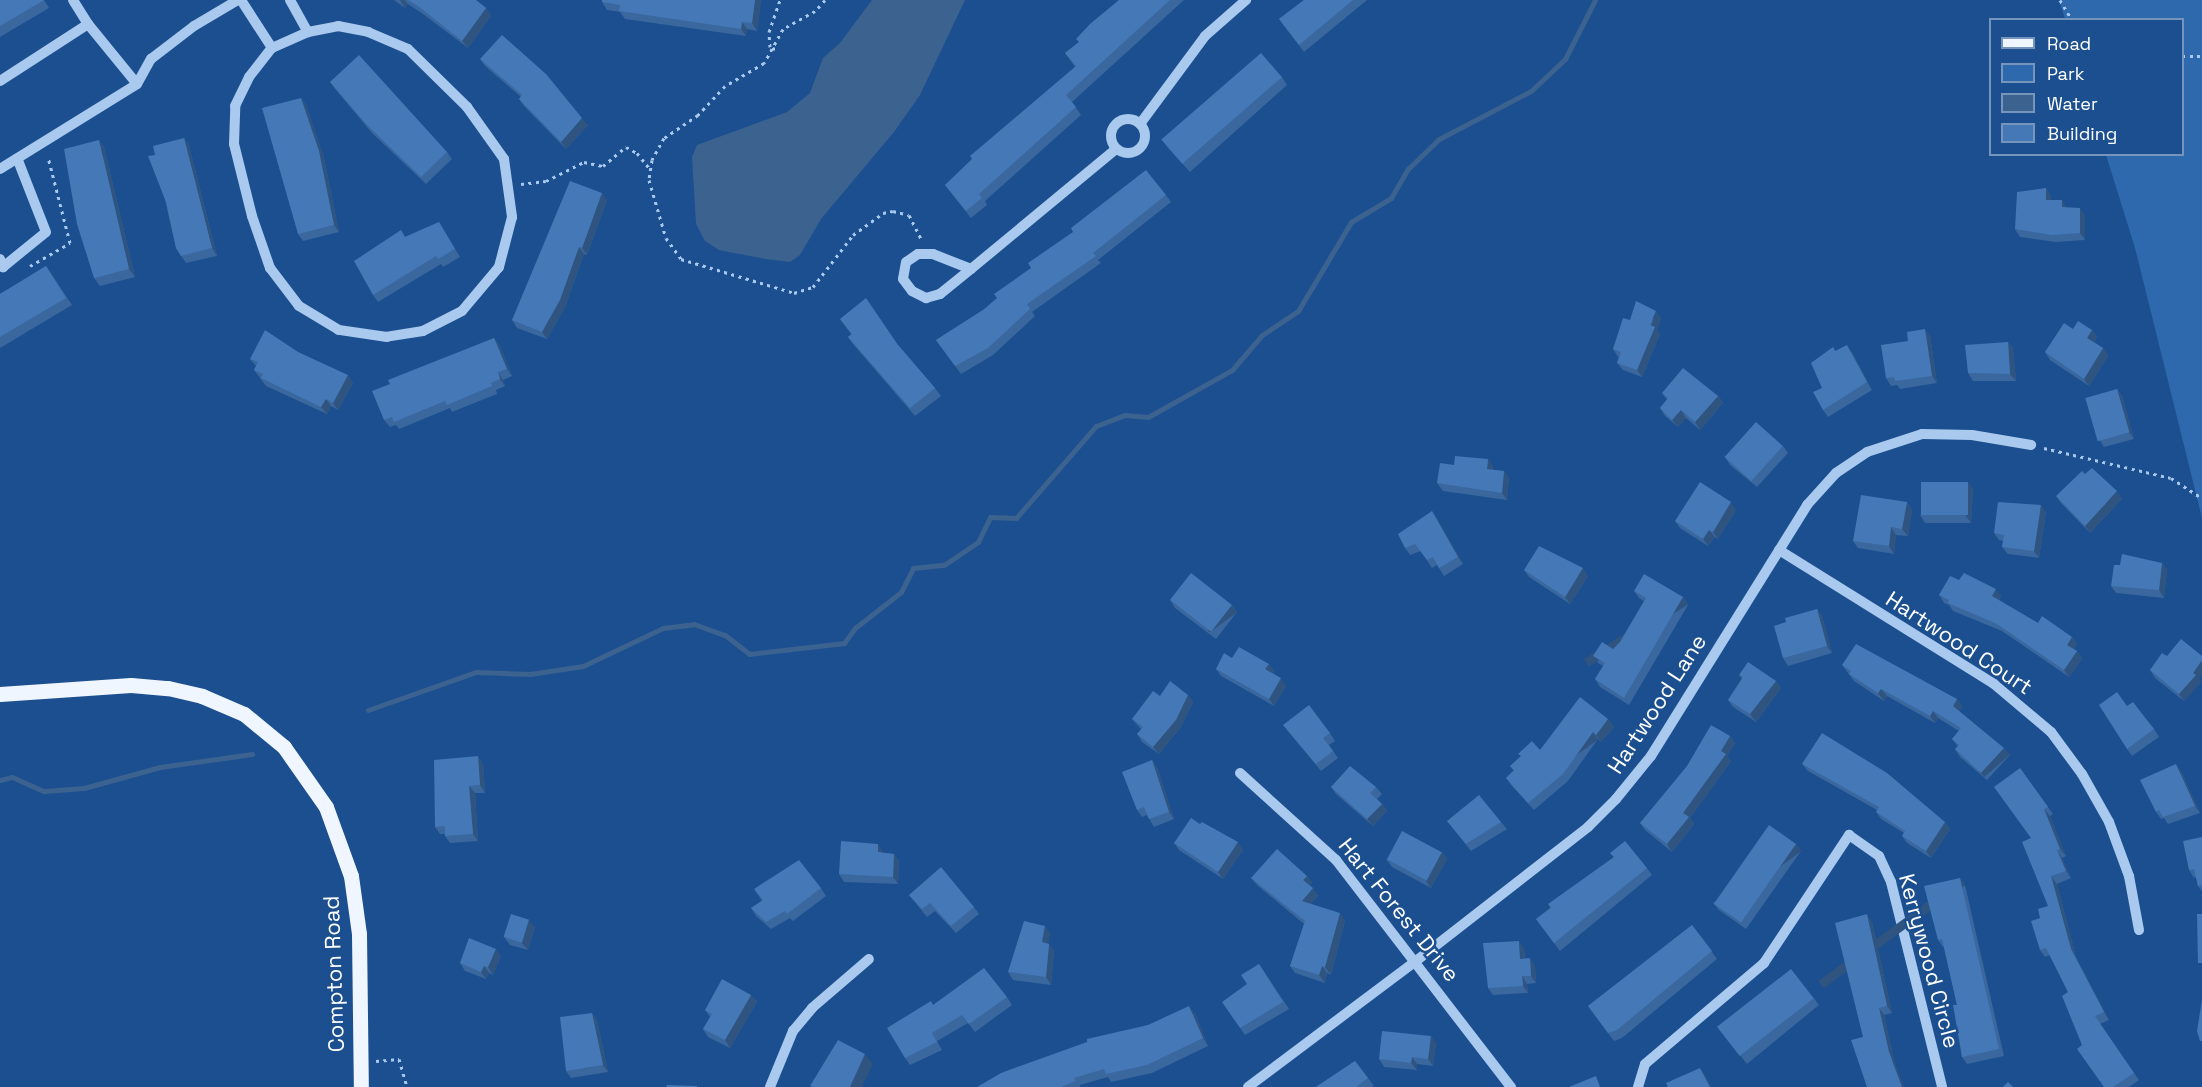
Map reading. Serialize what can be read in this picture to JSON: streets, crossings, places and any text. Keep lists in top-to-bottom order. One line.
{"streets":{"main road":["Compton Road"],"street":["Hartwood Court","Hartwood Lane","Hart Forest Drive","Kerrywood Circle"]},"crossings":[["Hartwood Court","Hartwood Lane"],["Hartwood Lane","Hart Forest Drive"]],"legend":["Road","Park","Water","Building"]}
